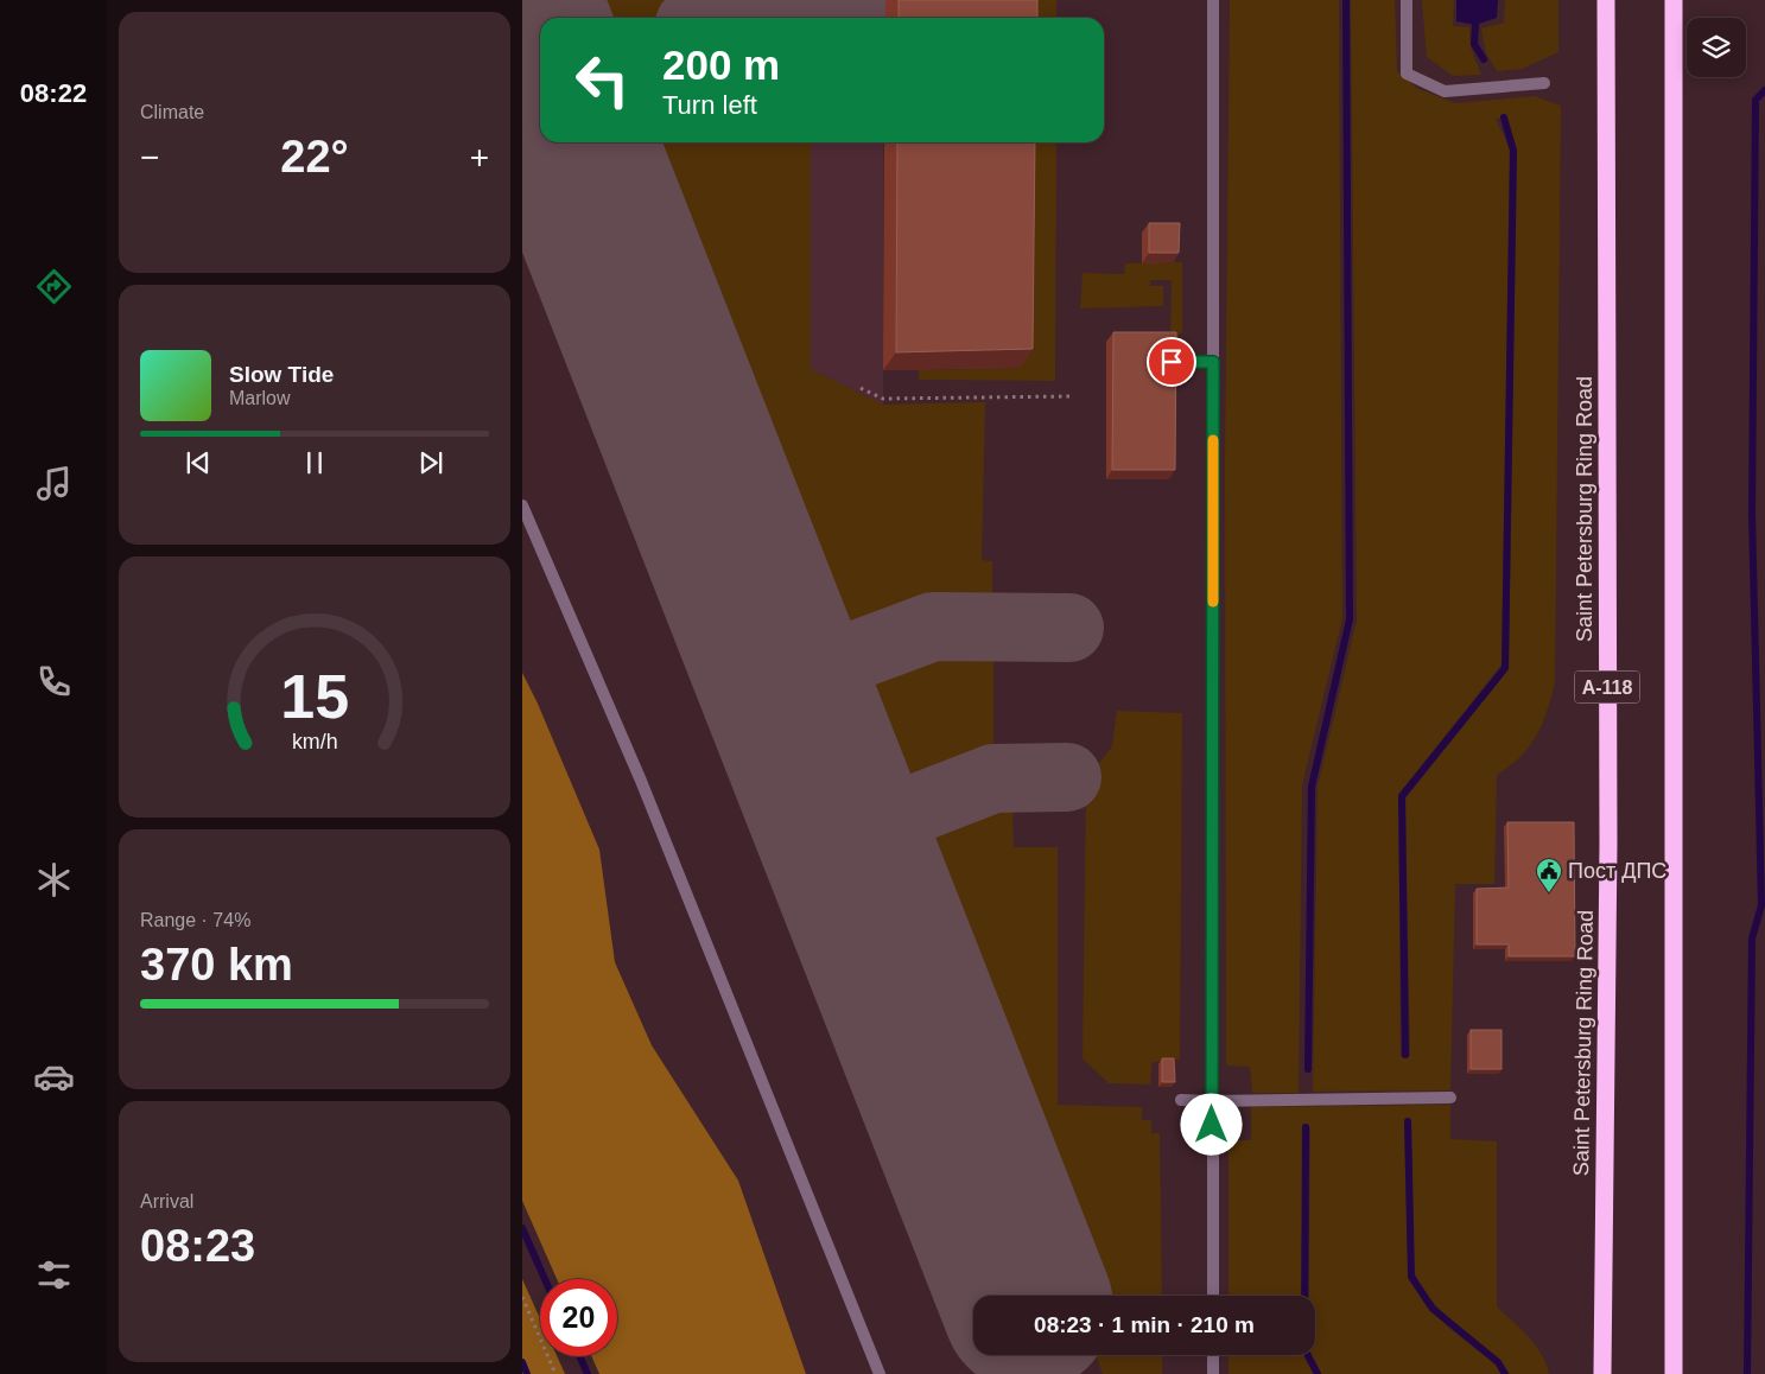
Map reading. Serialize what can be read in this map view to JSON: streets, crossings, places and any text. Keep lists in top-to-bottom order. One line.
{"streets":{"highway":["Saint Petersburg Ring Road","А-118"]},"places":{"public building":["Пост ДПС"]},"page":{"tabs":"08:22","tile":["Climate",["Range · 74%","370 km"],["Arrival","08:23"]],"turn":["200 m","Turn left"],"heat":["−","22°","+"],"song":["Slow Tide","Marlow"],"limit":"20","trip":"08:23 · 1 min · 210 m","gauge":["15","km/h"]}}
